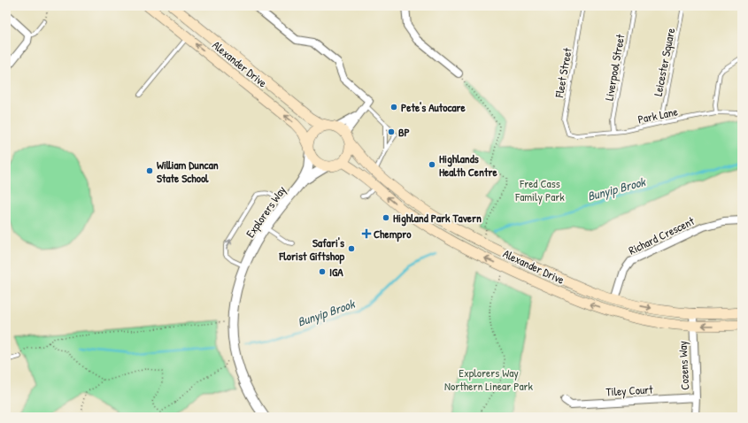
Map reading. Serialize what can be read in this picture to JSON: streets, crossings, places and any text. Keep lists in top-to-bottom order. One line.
{"streets":{"main road":["Alexander Drive"],"street":["Explorers Way","Richard Crescent","Cozens Way","Tiley Court"],"lane":["Leicester Square","Liverpool Street","Fleet Street","Park Lane"]},"crossings":[["Leicester Square","Park Lane"],["Alexander Drive","Explorers Way"],["Alexander Drive","Richard Crescent"],["Alexander Drive","Cozens Way"],["Liverpool Street","Park Lane"],["Fleet Street","Park Lane"],["Cozens Way","Tiley Court"]],"water":["Bunyip Brook"],"parks":["Fred Cass Family Park","Explorers Way Northern Linear Park"],"places":{"other":["Pete's Autocare","BP","Highlands Health Centre","William Duncan State School","Highland Park Tavern","Safari's Florist Giftshop","IGA"],"health":["Chempro"]}}
